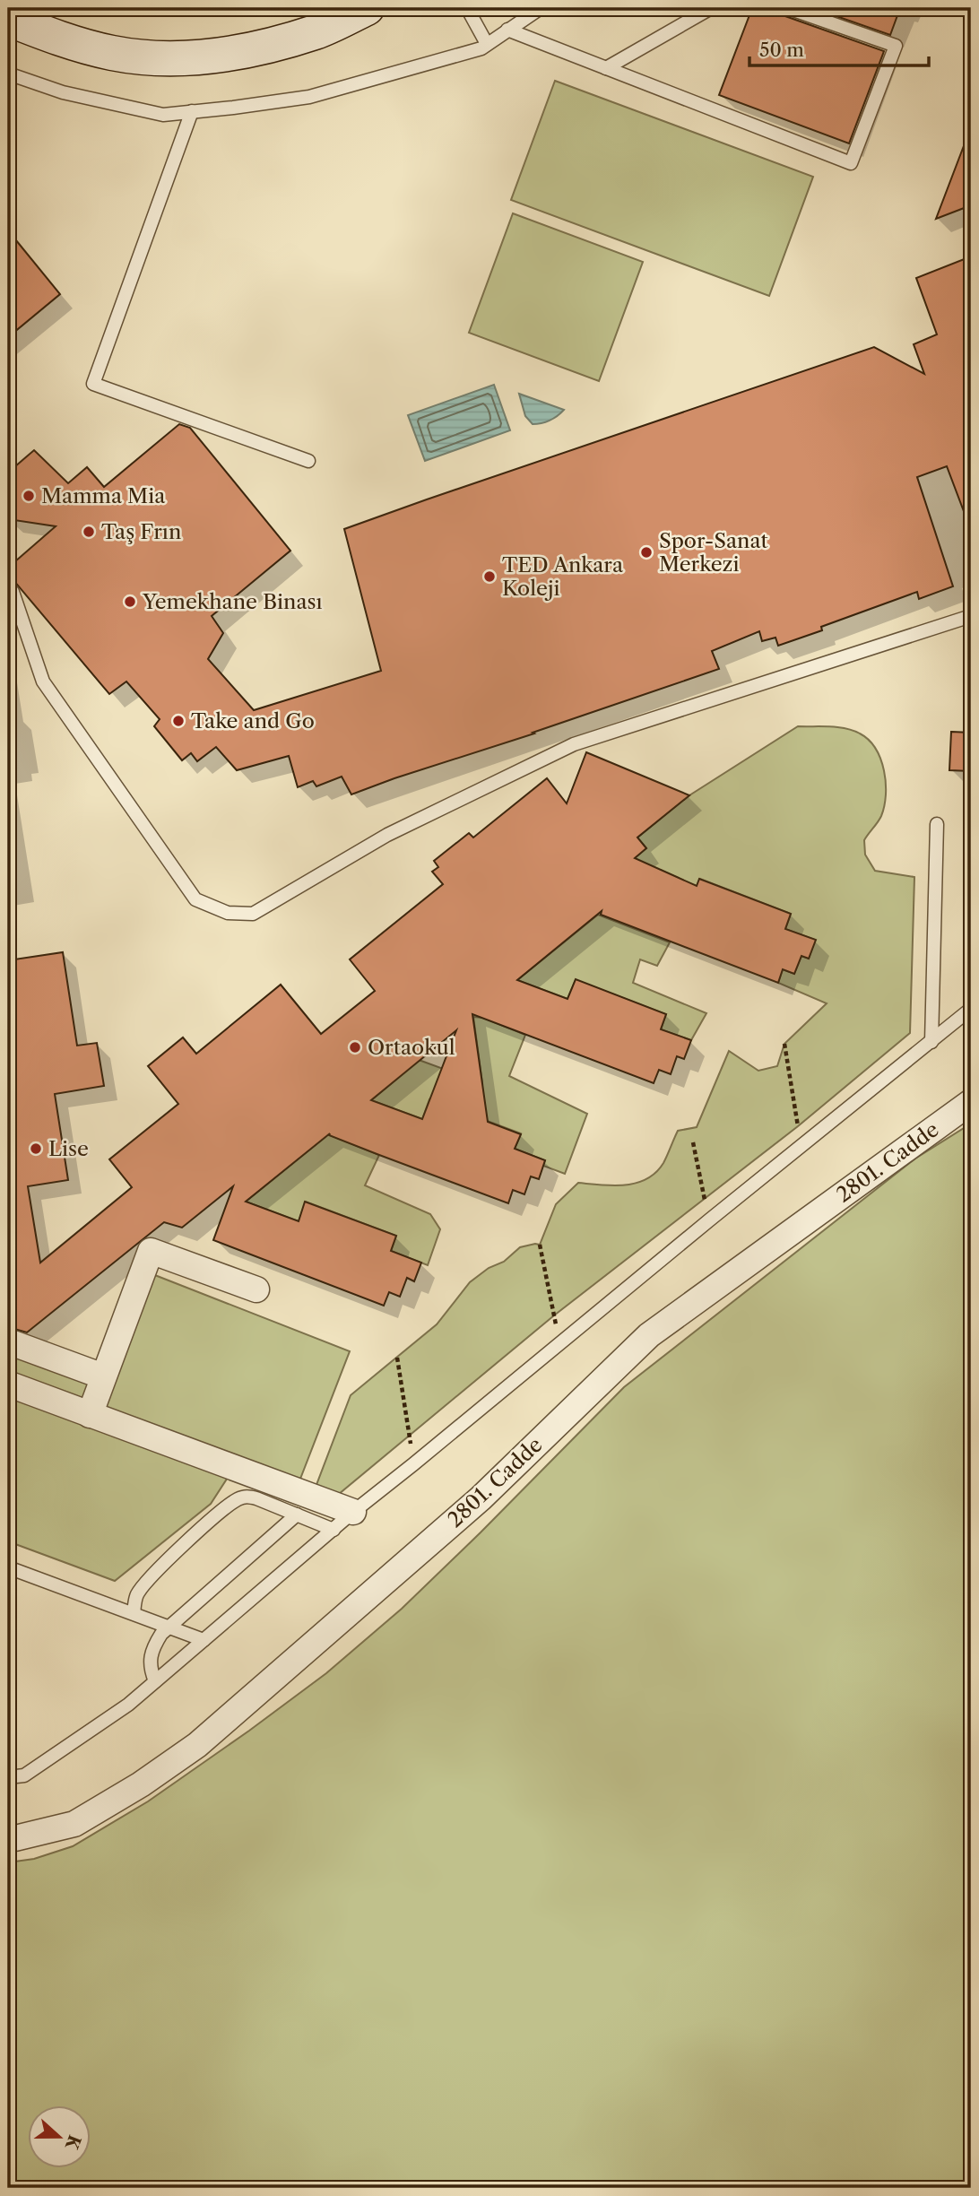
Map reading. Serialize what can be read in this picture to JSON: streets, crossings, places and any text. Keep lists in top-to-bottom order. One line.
{"streets":{"street":["2801. Cadde"]},"places":["Mamma Mia","Taş Frın","Spor-Sanat Merkezi","TED Ankara Koleji","Yemekhane Binası","Take and Go","Ortaokul","Lise"],"scale_bar":"50 m","north":"right"}
